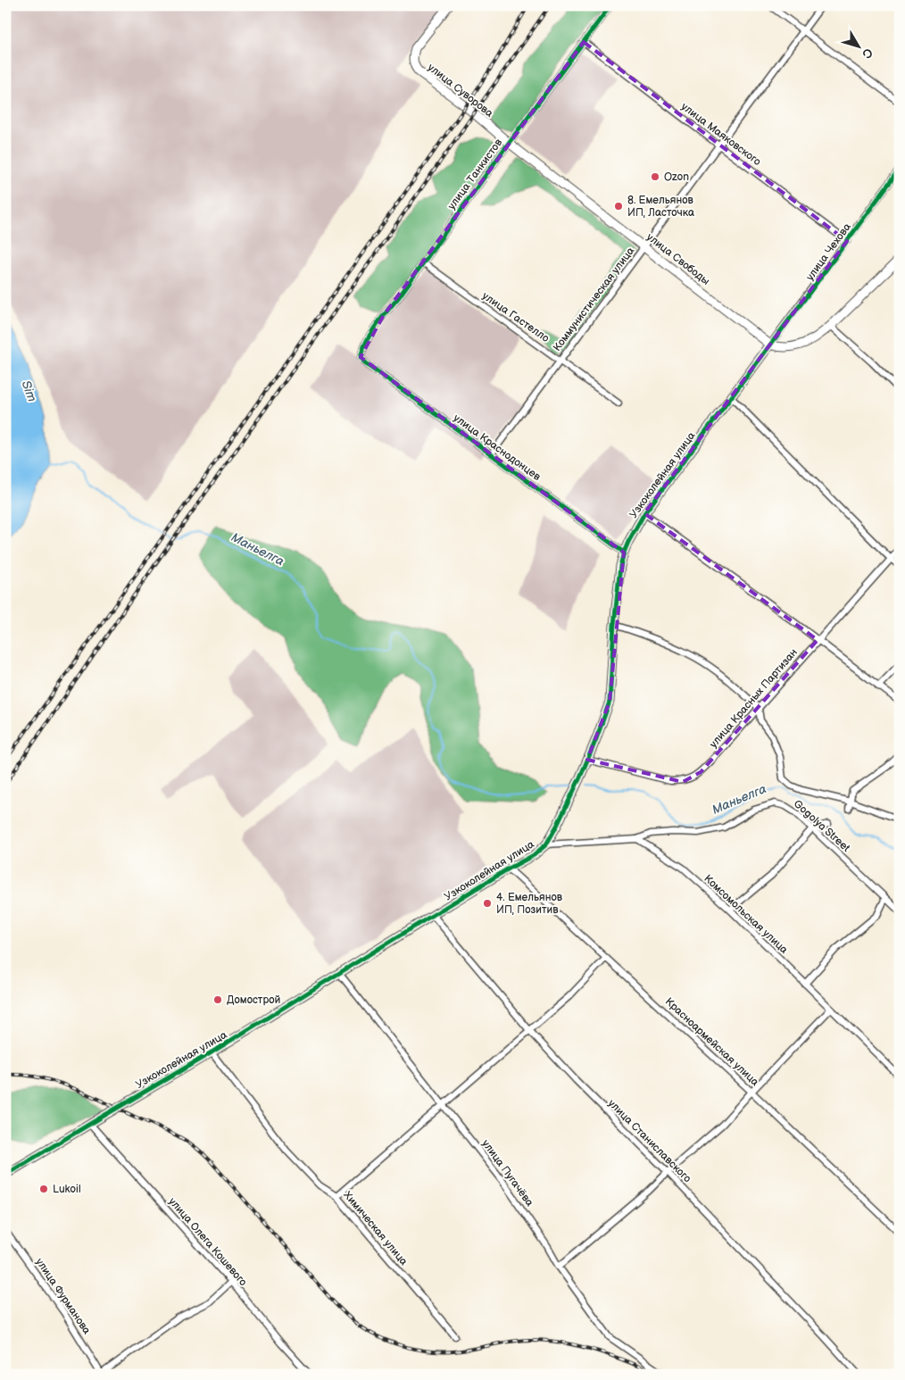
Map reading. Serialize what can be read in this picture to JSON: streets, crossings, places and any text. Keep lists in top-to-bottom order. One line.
{"streets":{"street":["улица Суворова","улица Маяковского","улица Танкистов","улица Чехова","улица Свободы","Коммунистическая улица","улица Гастелло","улица Краснодонцев","Узкоколейная улица","улица Красных Партизан","Gogolya Street","Комсомольская улица","Красноармейская улица","улица Станиславского","улица Пугачёва","Химическая улица","улица Олега Кошевого","улица Фурманова"]},"crossings":[["улица Суворова","улица Танкистов"],["улица Суворова","улица Свободы"],["улица Маяковского","улица Танкистов"],["улица Маяковского","улица Чехова"],["улица Маяковского","Коммунистическая улица"],["улица Танкистов","улица Свободы"],["улица Танкистов","улица Гастелло"],["улица Танкистов","улица Краснодонцев"],["улица Чехова","улица Свободы"],["улица Чехова","Узкоколейная улица"],["улица Свободы","Коммунистическая улица"],["улица Свободы","Узкоколейная улица"],["Коммунистическая улица","улица Гастелло"],["Коммунистическая улица","улица Краснодонцев"],["улица Краснодонцев","Узкоколейная улица"],["Узкоколейная улица","улица Красных Партизан"],["Узкоколейная улица","Красноармейская улица"],["Узкоколейная улица","улица Станиславского"],["Узкоколейная улица","улица Пугачёва"],["Узкоколейная улица","Химическая улица"],["Узкоколейная улица","улица Олега Кошевого"],["Gogolya Street","Комсомольская улица"]],"water":["Sim","Маньелга"],"places":["Ozon","8. Емельянов ИП, Ласточка","4. Емельянов ИП, Позитив","Домострой","Lukoil"],"north":"bottom right"}
